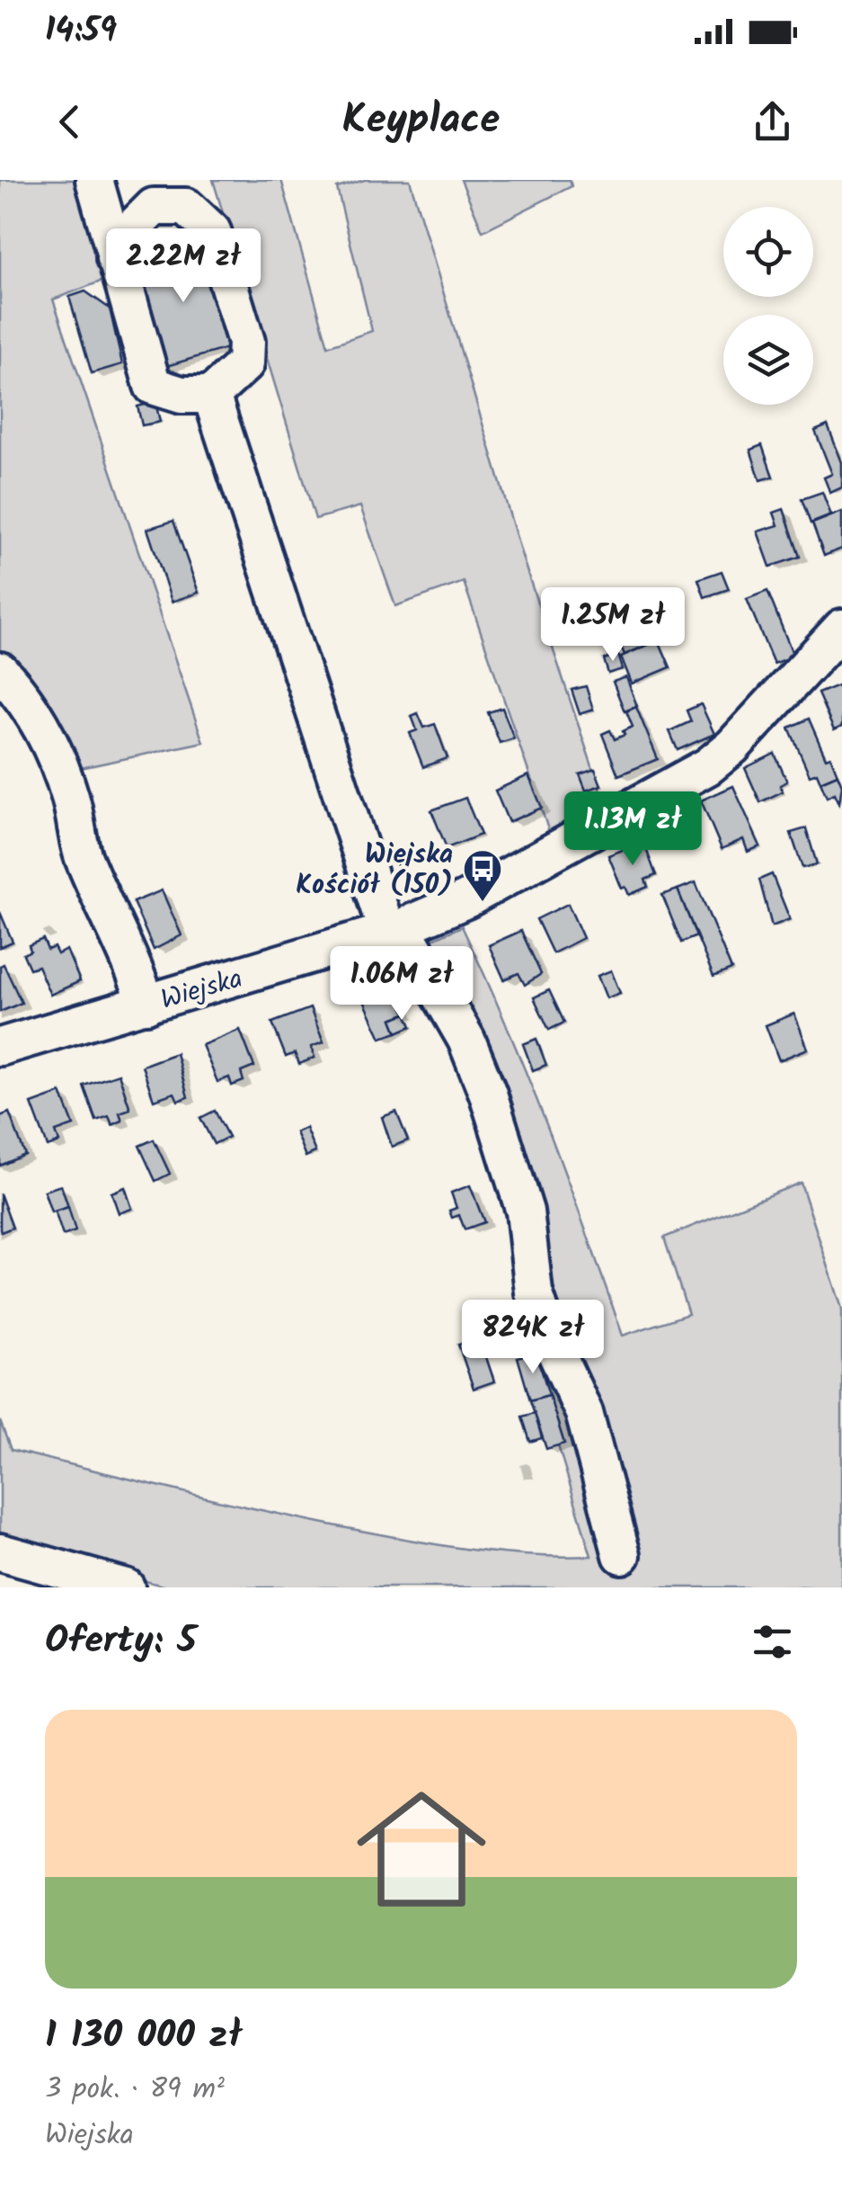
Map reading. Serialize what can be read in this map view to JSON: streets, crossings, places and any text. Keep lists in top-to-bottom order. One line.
{"streets":{"street":["Wiejska"]},"places":{"bus stop":["Wiejska Kościół (150)"]},"page":{"status":"14:59","header":"Keyplace","price":["2.22M zł","1.25M zł","1.13M zł","1.06M zł","824K zł"],"heading":"Oferty: 5","list":[{"name":"1 130 000 zł","note":"3 pok. · 89 m² · Wiejska"}]}}
